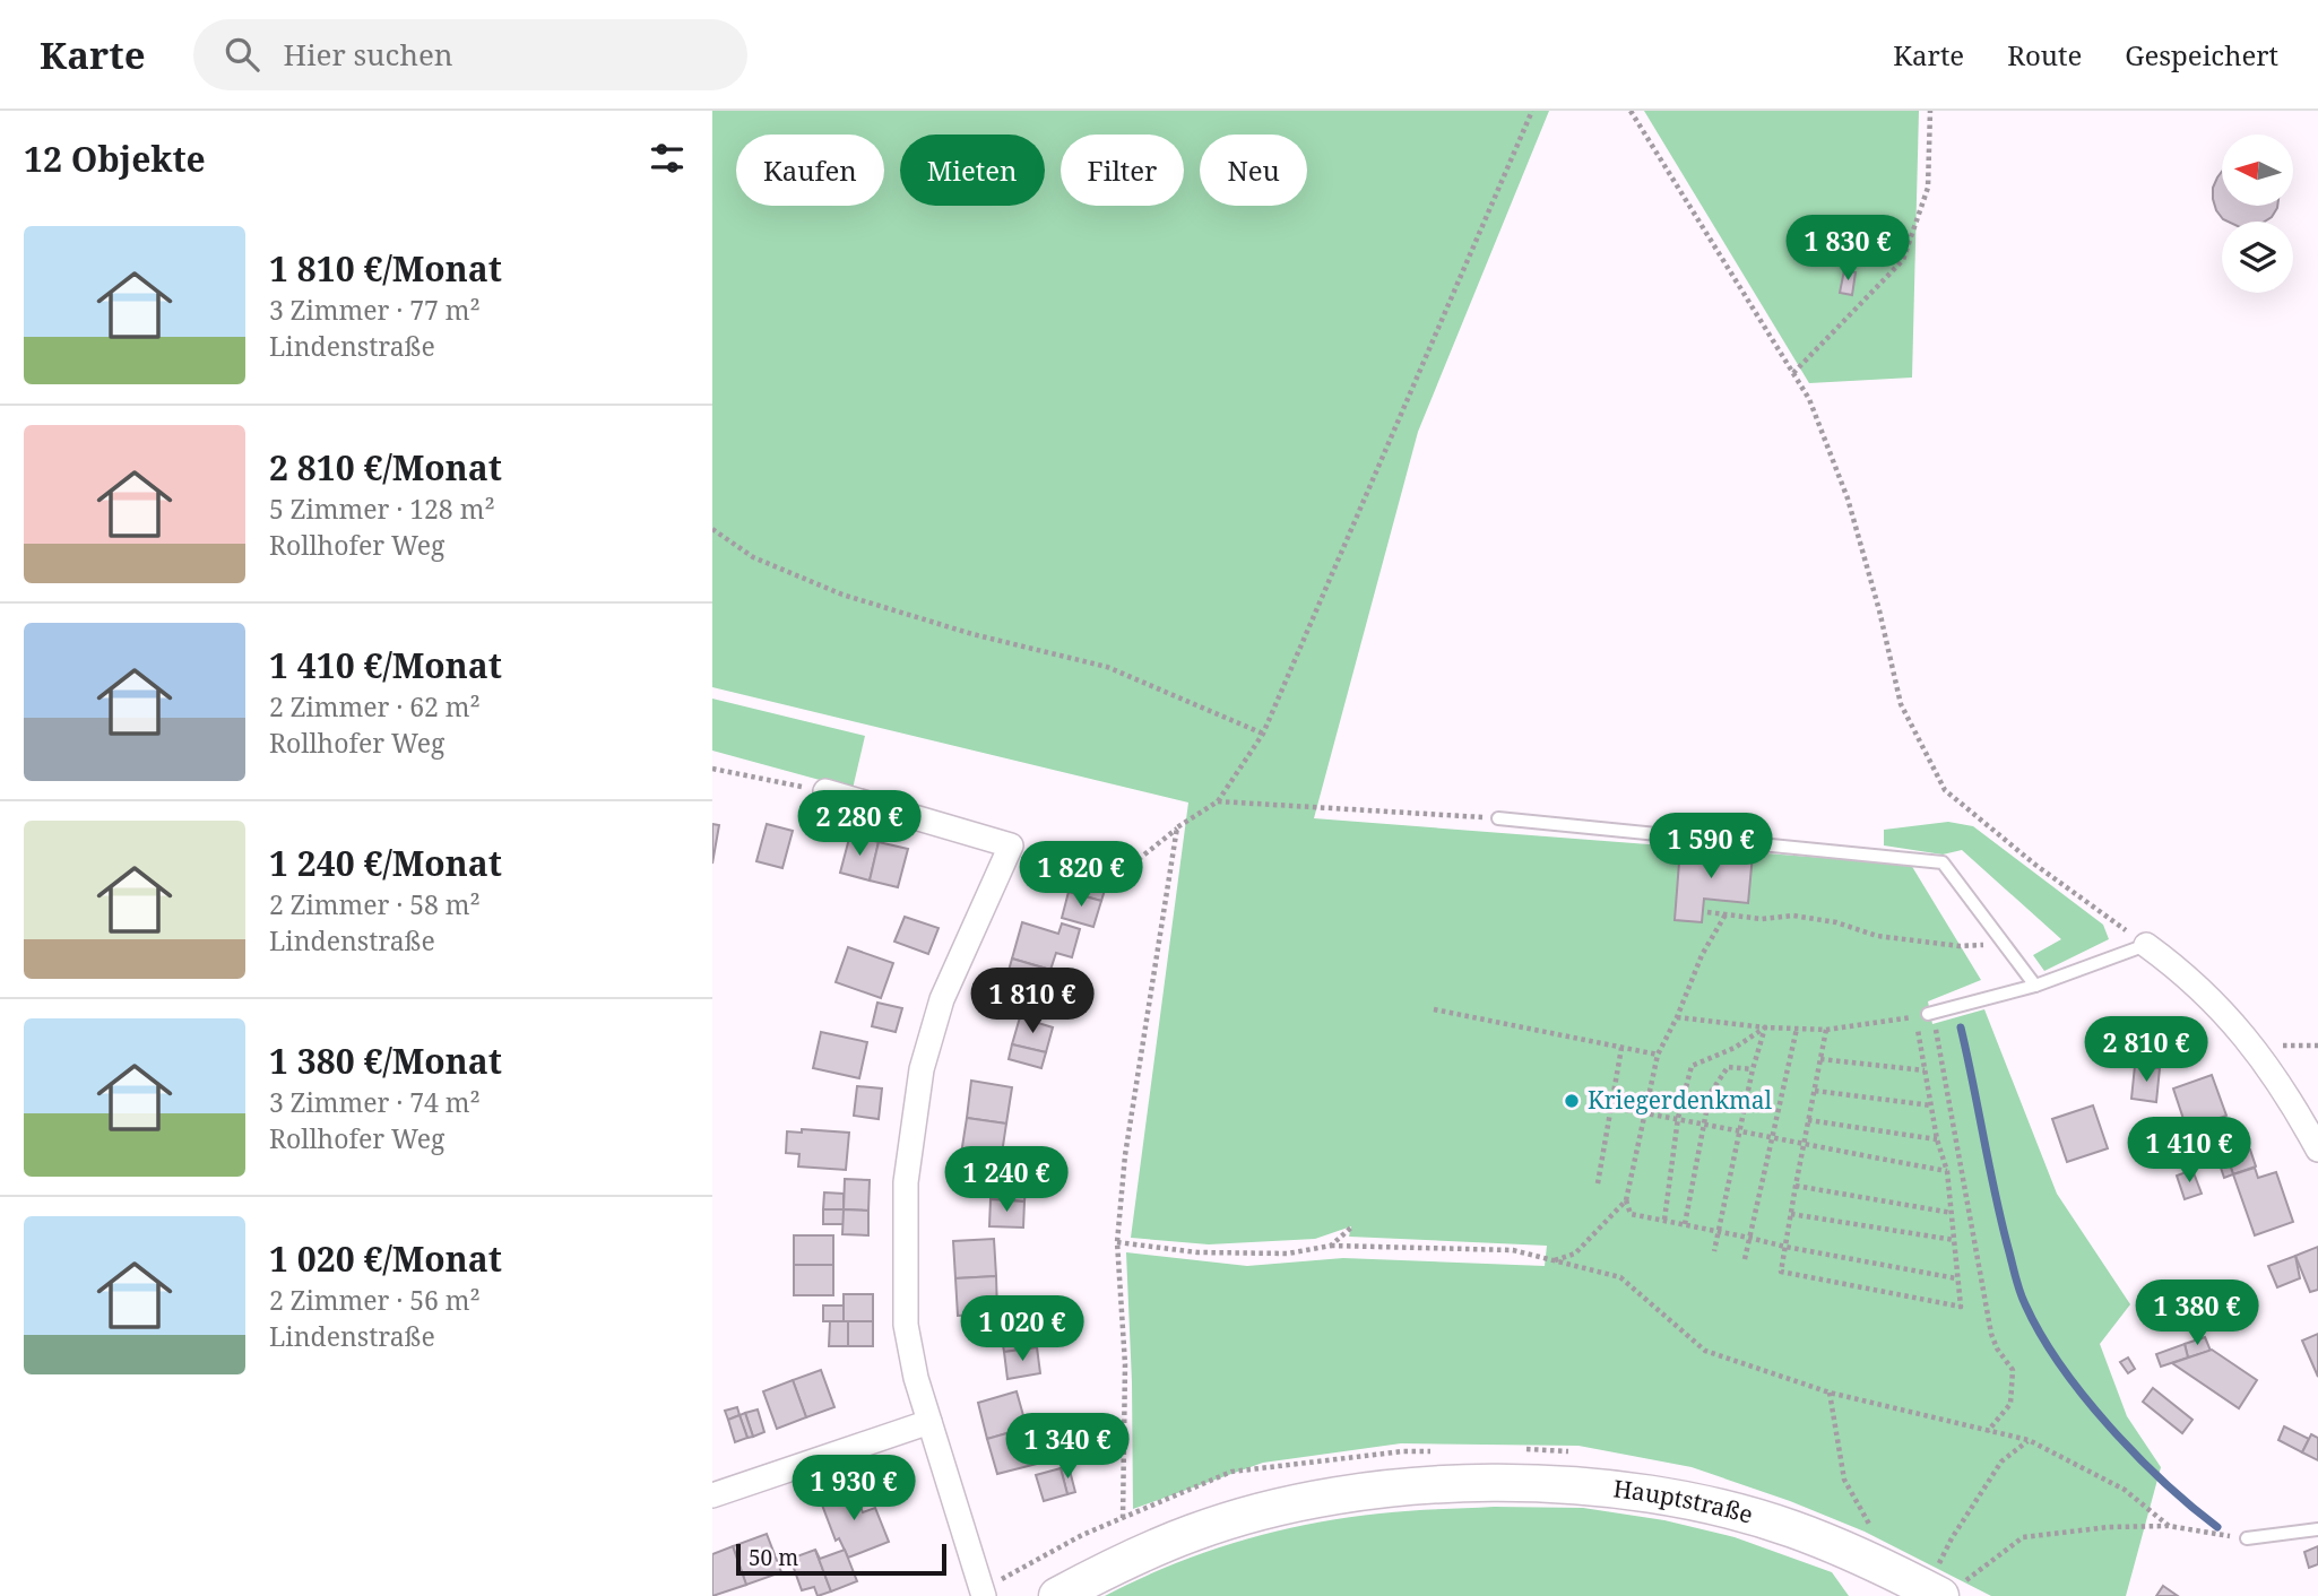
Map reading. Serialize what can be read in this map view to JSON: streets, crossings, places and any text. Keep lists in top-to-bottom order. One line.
{"streets":{"main road":["Hauptstraße"]},"places":["Kriegerdenkmal"],"scale_bar":"50 m","north":"left","page":{"header":"Karte","search":"Hier suchen","nav":["Karte","Route","Gespeichert"],"heading":"12 Objekte","chip":["Kaufen","Mieten","Filter","Neu"],"list":[{"name":"1 810 €/Monat","note":"3 Zimmer · 77 m² · Lindenstraße"},{"name":"2 810 €/Monat","note":"5 Zimmer · 128 m² · Rollhofer Weg"},{"name":"1 410 €/Monat","note":"2 Zimmer · 62 m² · Rollhofer Weg"},{"name":"1 240 €/Monat","note":"2 Zimmer · 58 m² · Lindenstraße"},{"name":"1 380 €/Monat","note":"3 Zimmer · 74 m² · Rollhofer Weg"},{"name":"1 020 €/Monat","note":"2 Zimmer · 56 m² · Lindenstraße"}],"price":["1 830 €","2 280 €","1 590 €","1 820 €","1 810 €","2 810 €","1 410 €","1 240 €","1 380 €","1 020 €","1 340 €","1 930 €"],"scale":"50 m"}}
